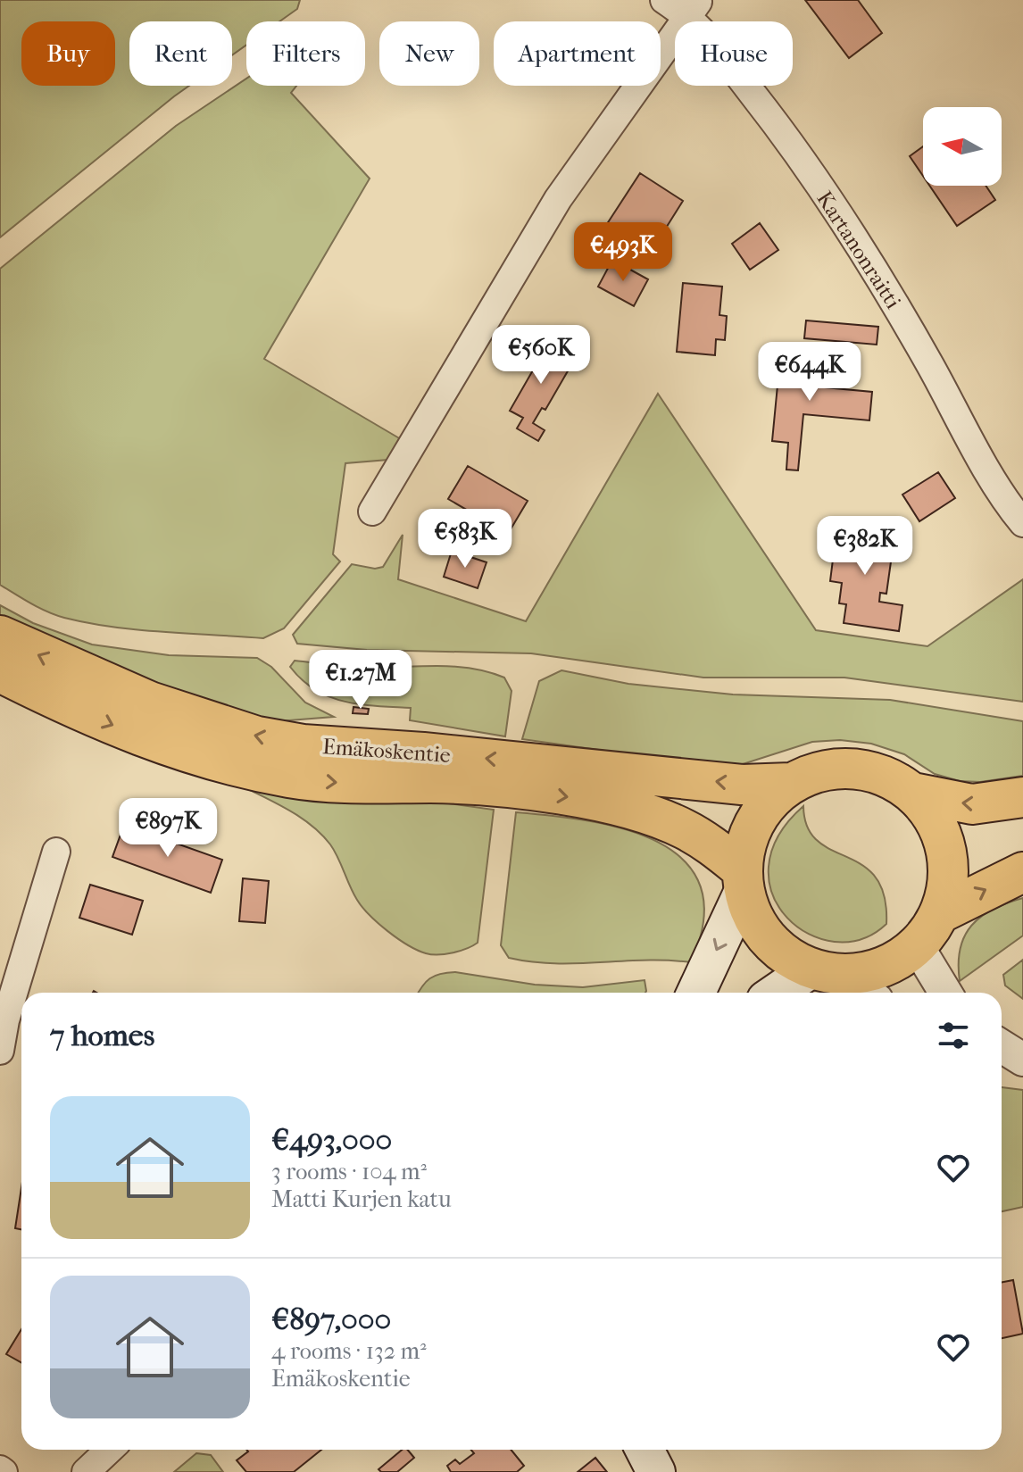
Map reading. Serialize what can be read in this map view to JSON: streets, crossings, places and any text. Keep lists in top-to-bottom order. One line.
{"streets":{"main road":["Emäkoskentie"],"street":["Kartanonraitti"]},"north":"left","page":{"chip":["Buy","Rent","Filters","New","Apartment","House"],"price":["€493K","€560K","€644K","€583K","€382K","€1.27M","€897K"],"heading":"7 homes","list":[{"name":"€493,000","note":"3 rooms · 104 m² · Matti Kurjen katu"},{"name":"€897,000","note":"4 rooms · 132 m² · Emäkoskentie"}]}}
